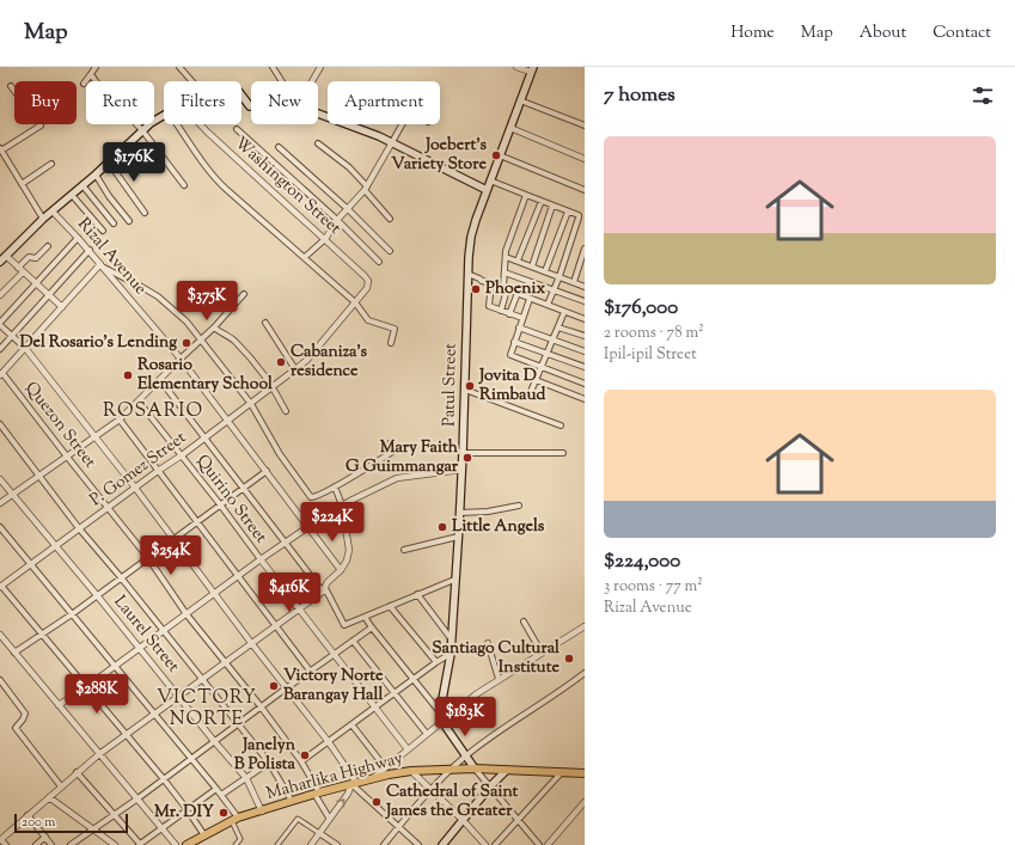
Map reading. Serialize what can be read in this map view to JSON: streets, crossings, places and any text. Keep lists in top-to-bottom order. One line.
{"streets":{"main road":["Patul Street","Maharlika Highway"],"street":["Washington Street","Rizal Avenue","Quezon Street","P. Gomez Street","Quirino Street","Laurel Street"]},"crossings":[["Washington Street","P. Gomez Street"],["Rizal Avenue","P. Gomez Street"],["Quezon Street","P. Gomez Street"],["Quezon Street","Maharlika Highway"],["P. Gomez Street","Quirino Street"],["P. Gomez Street","Laurel Street"],["Laurel Street","Maharlika Highway"]],"districts":["ROSARIO","VICTORY NORTE"],"places":["Joebert's Variety Store","Phoenix","Del Rosario's Lending","Cabaniza's residence","Rosario Elementary School","Jovita D Rimbaud","Mary Faith G Guimmangar","Little Angels","Santiago Cultural Institute","Victory Norte Barangay Hall","Janelyn B Polista","Cathedral of Saint James the Greater","Mr. DIY"],"scale_bar":"200 m","page":{"header":"Map","nav":["Home","Map","About","Contact"],"heading":"7 homes","chip":["Buy","Rent","Filters","New","Apartment"],"list":[{"name":"$176,000","note":"2 rooms · 78 m² · Ipil-ipil Street"},{"name":"$224,000","note":"3 rooms · 77 m² · Rizal Avenue"}],"price":["$176K","$375K","$224K","$254K","$416K","$288K","$183K"],"scale":"200 m"}}
